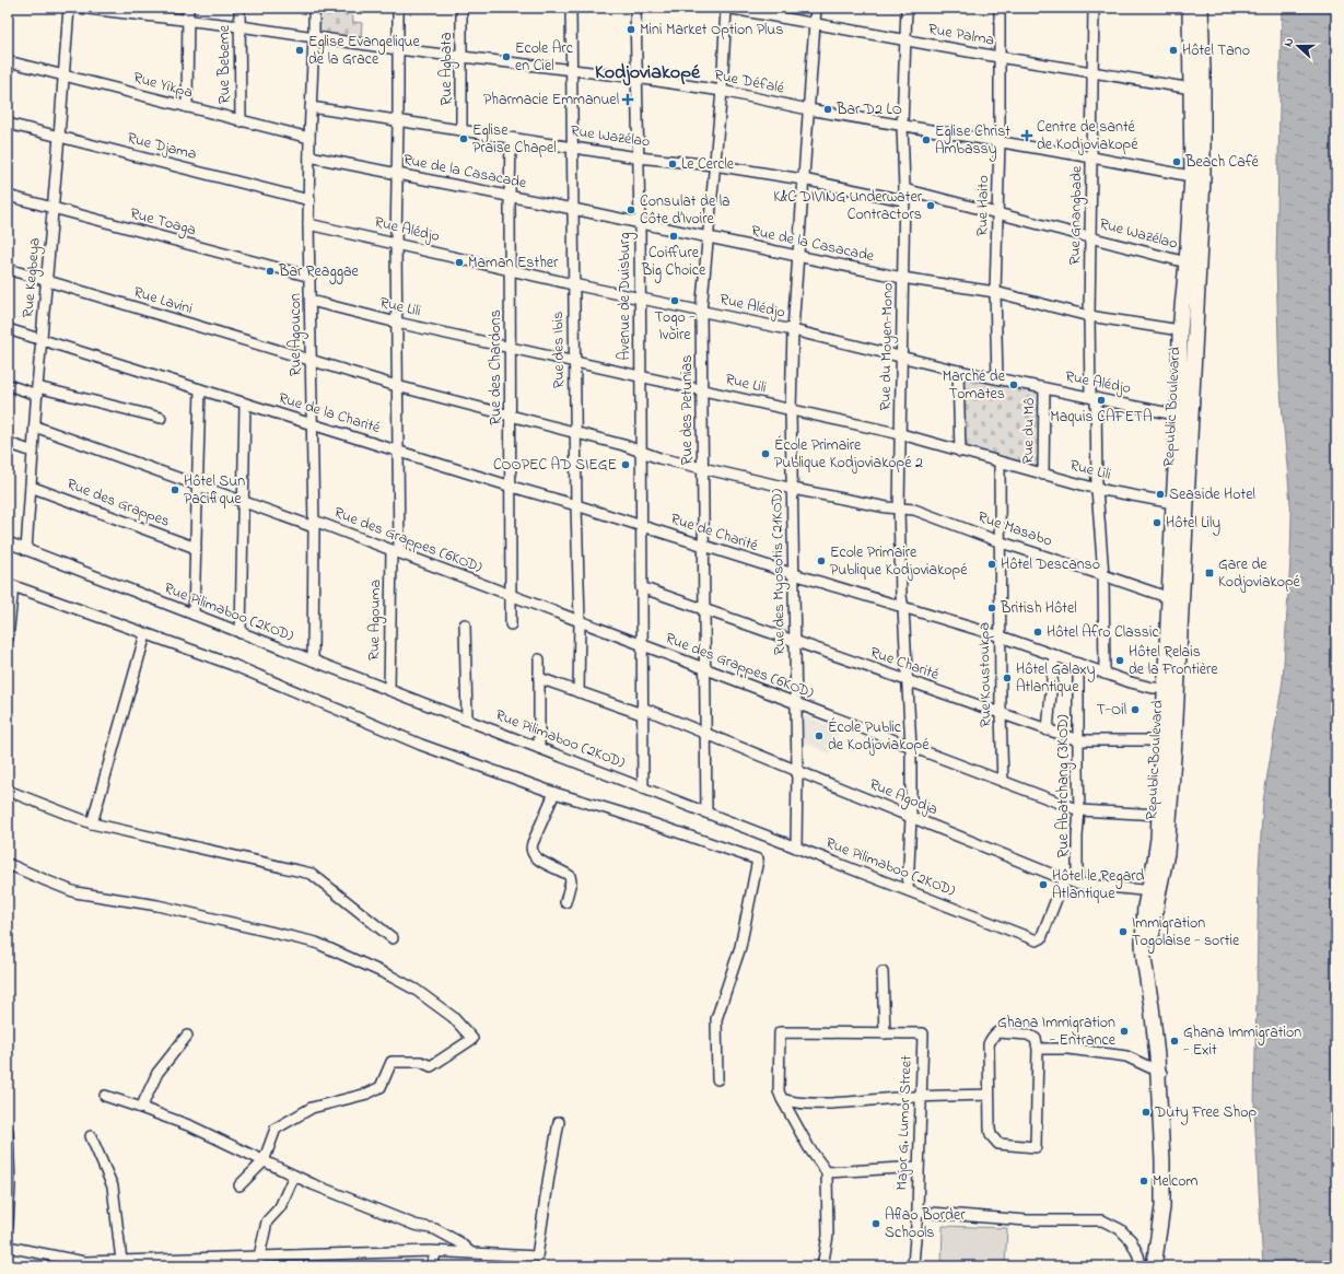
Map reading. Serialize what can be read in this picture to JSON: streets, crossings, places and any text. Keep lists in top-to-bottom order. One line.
{"streets":{"highway":["Republic Boulevard"],"street":["Rue Palma","Rue Bebeme","Rue Agbata","Rue Défalé","Rue Yikpa","Rue Wazélao","Rue Djama","Rue de la Casacade","Rue Haito","Rue Gnangbade","Rue Toaga","Rue Alédjo","Rue Kegbeya","Avenue de Duisburg","Rue Lavini","Rue Lili","Rue Agoucon","Rue du Moyen-Mono","Rue des Ibis","Rue des Chardons","Rue des Petunias","Rue de la Charité","Rue du Mô","Rue des Grappes","Rue Masabo","Rue de Charité","Rue des Grappes (6KOD)","Rue des Myosotis (21KOD)","Rue Pilimaboo (2KOD)","Rue Agouma","Rue Charité","Rue Koustoukpa","Rue Abatchang (3KOD)","Rue Agodja","Major G. Lumor Street"]},"crossings":[["Rue Palma","Rue Haito"],["Rue Palma","Rue Gnangbade"],["Rue Palma","Rue du Moyen-Mono"],["Rue Palma","Republic Boulevard"],["Rue Palma","Rue des Petunias"],["Rue Palma","Rue des Myosotis (21KOD)"],["Rue Bebeme","Rue Défalé"],["Rue Bebeme","Rue Yikpa"],["Rue Agbata","Rue Défalé"],["Rue Agbata","Rue Wazélao"],["Rue Défalé","Rue Haito"],["Rue Défalé","Rue Gnangbade"],["Rue Défalé","Avenue de Duisburg"],["Rue Défalé","Rue Agoucon"],["Rue Défalé","Rue du Moyen-Mono"],["Rue Défalé","Rue des Ibis"],["Rue Défalé","Republic Boulevard"],["Rue Défalé","Rue des Petunias"],["Rue Défalé","Rue des Myosotis (21KOD)"],["Rue Défalé","Rue Agouma"],["Rue Yikpa","Rue Kegbeya"],["Rue Yikpa","Rue Agoucon"],["Rue Wazélao","Rue Haito"],["Rue Wazélao","Rue Gnangbade"],["Rue Wazélao","Avenue de Duisburg"],["Rue Wazélao","Rue Agoucon"],["Rue Wazélao","Rue du Moyen-Mono"],["Rue Wazélao","Rue des Ibis"],["Rue Wazélao","Rue des Chardons"],["Rue Wazélao","Republic Boulevard"],["Rue Wazélao","Rue des Petunias"],["Rue Wazélao","Rue des Myosotis (21KOD)"],["Rue Wazélao","Rue Agouma"],["Rue Djama","Rue Kegbeya"],["Rue Djama","Rue Agoucon"],["Rue de la Casacade","Rue Haito"],["Rue de la Casacade","Rue Gnangbade"],["Rue de la Casacade","Avenue de Duisburg"],["Rue de la Casacade","Rue Agoucon"],["Rue de la Casacade","Rue du Moyen-Mono"],["Rue de la Casacade","Rue des Ibis"],["Rue de la Casacade","Rue des Chardons"],["Rue de la Casacade","Republic Boulevard"],["Rue de la Casacade","Rue des Petunias"],["Rue de la Casacade","Rue des Myosotis (21KOD)"],["Rue de la Casacade","Rue Agouma"],["Rue Haito","Rue Alédjo"],["Rue Gnangbade","Rue Alédjo"],["Rue Gnangbade","Rue Lili"],["Rue Gnangbade","Rue Masabo"],["Rue Gnangbade","Rue de Charité"],["Rue Toaga","Rue Kegbeya"],["Rue Toaga","Rue Agoucon"],["Rue Alédjo","Avenue de Duisburg"],["Rue Alédjo","Rue Agoucon"],["Rue Alédjo","Rue du Moyen-Mono"],["Rue Alédjo","Rue des Ibis"],["Rue Alédjo","Rue des Chardons"],["Rue Alédjo","Republic Boulevard"],["Rue Alédjo","Rue des Petunias"],["Rue Alédjo","Rue du Mô"],["Rue Alédjo","Rue des Myosotis (21KOD)"],["Rue Alédjo","Rue Agouma"],["Rue Kegbeya","Rue Lavini"],["Rue Kegbeya","Rue de la Charité"],["Rue Kegbeya","Rue des Grappes"],["Rue Kegbeya","Rue des Grappes (6KOD)"],["Rue Kegbeya","Rue Pilimaboo (2KOD)"],["Avenue de Duisburg","Rue Lili"],["Avenue de Duisburg","Rue de la Charité"],["Avenue de Duisburg","Rue Masabo"],["Avenue de Duisburg","Rue de Charité"],["Avenue de Duisburg","Rue des Grappes (6KOD)"],["Avenue de Duisburg","Rue Pilimaboo (2KOD)"],["Avenue de Duisburg","Rue Charité"],["Avenue de Duisburg","Rue Agodja"],["Rue Lavini","Rue Agoucon"],["Rue Lavini","Rue des Ibis"],["Rue Lavini","Rue des Chardons"],["Rue Lavini","Rue Masabo"],["Rue Lavini","Rue Agouma"],["Rue Lili","Rue Agoucon"],["Rue Lili","Rue du Moyen-Mono"],["Rue Lili","Rue des Ibis"],["Rue Lili","Rue des Chardons"],["Rue Lili","Republic Boulevard"],["Rue Lili","Rue des Petunias"],["Rue Lili","Rue du Mô"],["Rue Lili","Rue des Myosotis (21KOD)"],["Rue Lili","Rue Agouma"],["Rue Lili","Rue Koustoukpa"],["Rue Agoucon","Rue de la Charité"],["Rue Agoucon","Rue des Grappes (6KOD)"],["Rue Agoucon","Rue Pilimaboo (2KOD)"],["Rue du Moyen-Mono","Rue Masabo"],["Rue du Moyen-Mono","Rue de Charité"],["Rue du Moyen-Mono","Rue des Grappes (6KOD)"],["Rue du Moyen-Mono","Rue Pilimaboo (2KOD)"],["Rue du Moyen-Mono","Rue Charité"],["Rue du Moyen-Mono","Rue Agodja"],["Rue des Ibis","Rue de la Charité"],["Rue des Ibis","Rue Masabo"],["Rue des Ibis","Rue des Grappes (6KOD)"],["Rue des Ibis","Rue Agodja"],["Rue des Chardons","Rue de la Charité"],["Rue des Chardons","Rue des Grappes (6KOD)"],["Republic Boulevard","Rue Masabo"],["Republic Boulevard","Rue de Charité"],["Republic Boulevard","Rue des Grappes (6KOD)"],["Republic Boulevard","Rue Charité"],["Republic Boulevard","Rue Agodja"],["Rue des Petunias","Rue Masabo"],["Rue des Petunias","Rue de Charité"],["Rue des Petunias","Rue des Grappes (6KOD)"],["Rue des Petunias","Rue Pilimaboo (2KOD)"],["Rue des Petunias","Rue Charité"],["Rue des Petunias","Rue Agodja"],["Rue de la Charité","Rue de Charité"],["Rue de la Charité","Rue Agouma"],["Rue Masabo","Rue des Myosotis (21KOD)"],["Rue Masabo","Rue Koustoukpa"],["Rue de Charité","Rue des Myosotis (21KOD)"],["Rue de Charité","Rue Koustoukpa"],["Rue de Charité","Rue Abatchang (3KOD)"],["Rue des Grappes (6KOD)","Rue des Myosotis (21KOD)"],["Rue des Grappes (6KOD)","Rue Agouma"],["Rue des Grappes (6KOD)","Rue Koustoukpa"],["Rue des Grappes (6KOD)","Rue Abatchang (3KOD)"],["Rue des Myosotis (21KOD)","Rue Pilimaboo (2KOD)"],["Rue des Myosotis (21KOD)","Rue Charité"],["Rue des Myosotis (21KOD)","Rue Agodja"],["Rue Pilimaboo (2KOD)","Rue Agouma"],["Rue Pilimaboo (2KOD)","Rue Agodja"],["Rue Charité","Rue Koustoukpa"],["Rue Charité","Rue Abatchang (3KOD)"],["Rue Abatchang (3KOD)","Rue Agodja"]],"districts":["Kodjoviakopé"],"places":{"other":["Mini Market Option Plus","Eglise Evangelique de la Grace","Hôtel Tano","Ecole Arc en Ciel","Bar D2 LO","Eglise Praise Chapel","Eglise Christ Ambassy","Beach Café","Le Cercle","K&C DIVING Underwater Contractors","Consulat de la Côte d’Ivoire","Coiffure Big Choice","Maman Esther","Bar Reaggae","Togo - Ivoire","Marché de Tomates","Maquis CAFETA","École Primaire Publique Kodjoviakopé 2","COOPEC AD SIEGE","Hôtel Sun Pacifique","Seaside Hotel","Hôtel Lily","Ecole Primaire Publique Kodjoviakopé","Hôtel Descanso","British Hôtel","Hôtel Afro Classic","Hôtel Relais de la Frontière","Hôtel Galaxy Atlantique","T-Oil","École Public de Kodjoviakopé","Hôtel le Regard Atlantique","Immigration Togolaise - sortie","Ghana Immigration - Entrance","Ghana Immigration - Exit","Duty Free Shop","Melcom","Aflao Border Schools"],"health":["Pharmacie Emmanuel","Centre de santé de Kodjoviakopé"],"transit":["Gare de Kodjoviakopé"]},"north":"left"}
